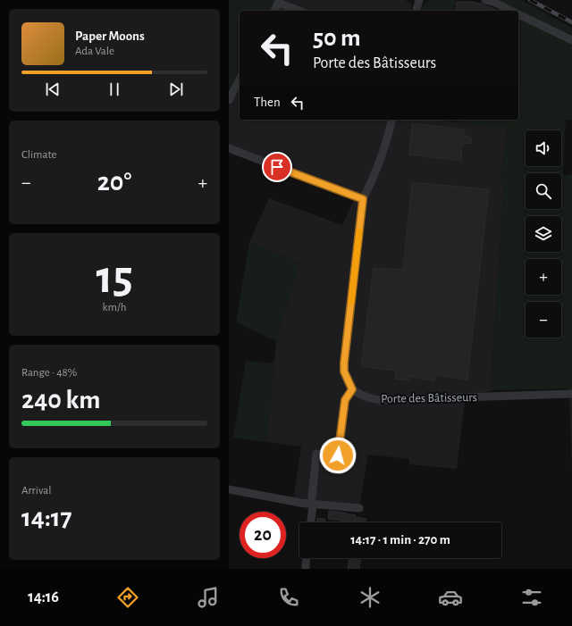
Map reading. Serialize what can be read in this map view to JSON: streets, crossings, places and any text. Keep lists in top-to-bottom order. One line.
{"streets":{"street":["Porte des Bâtisseurs"]},"page":{"turn":["50 m","Porte des Bâtisseurs"],"song":["Paper Moons","Ada Vale"],"then":"Then","tile":["Climate",["15","km/h"],["Range · 48%","240 km"],["Arrival","14:17"]],"map_buttons":["+","−"],"heat":["−","20°","+"],"limit":"20","trip":"14:17 · 1 min · 270 m","tabs":"14:16"}}
